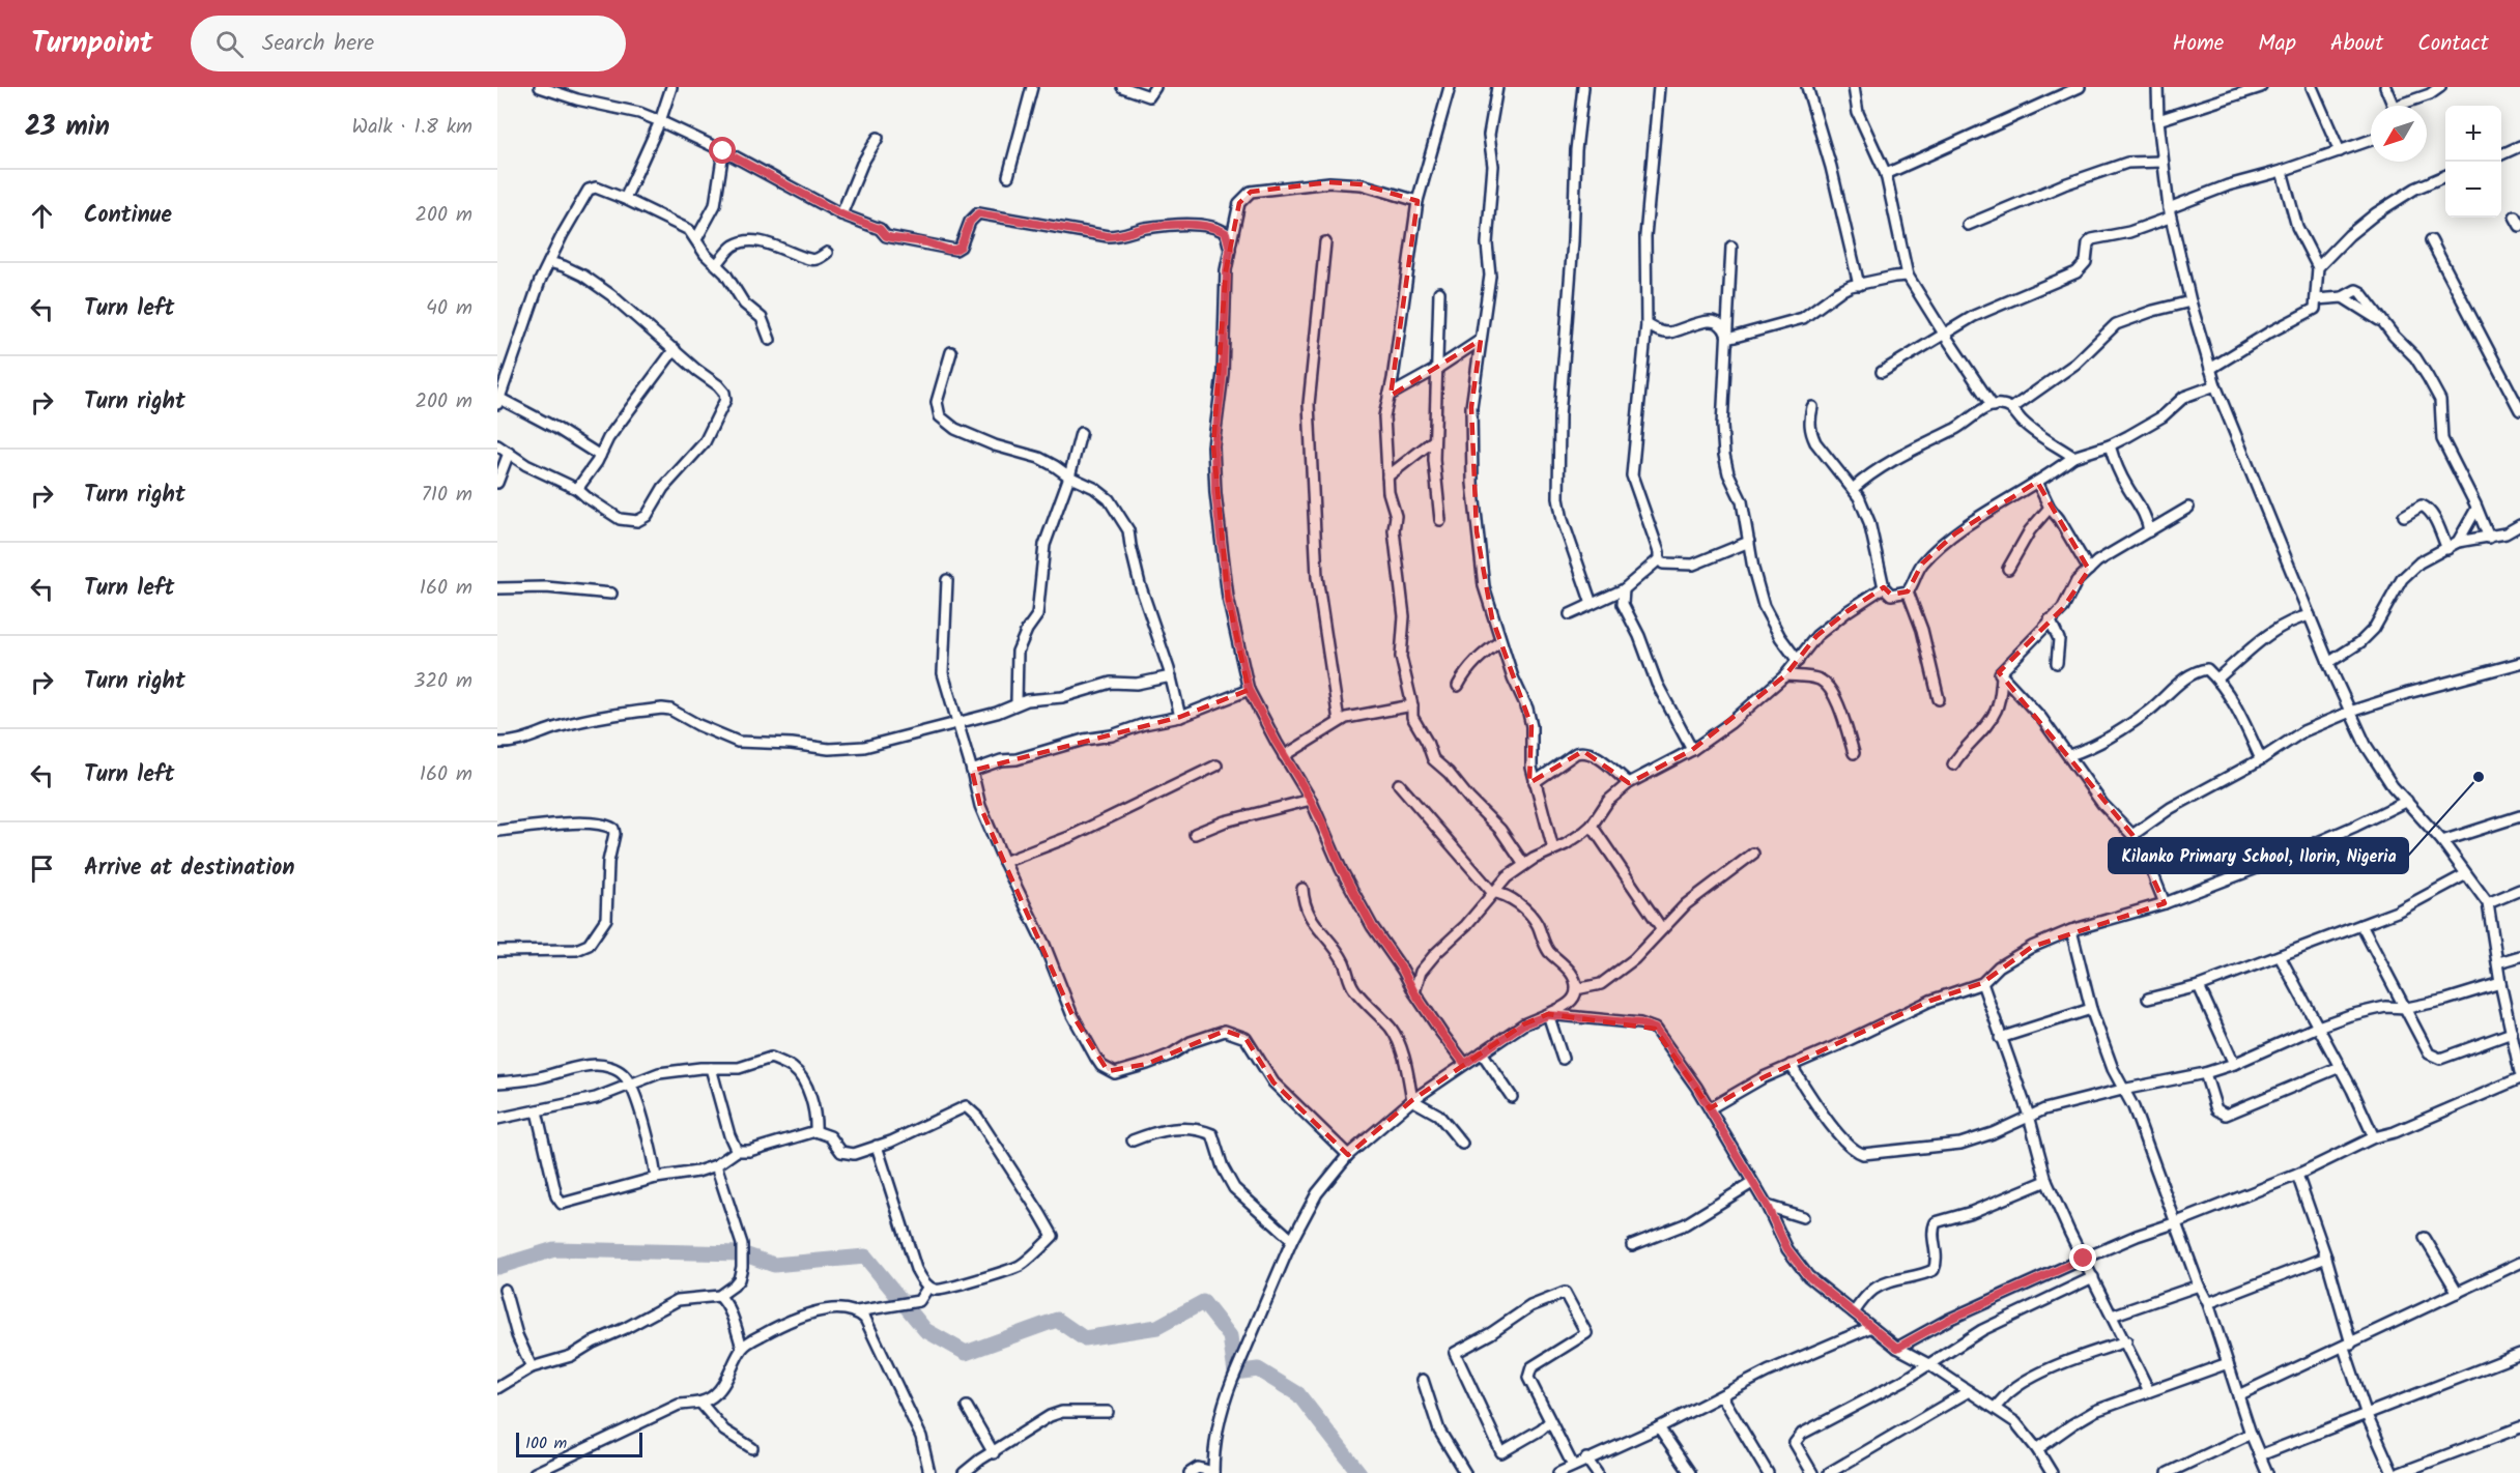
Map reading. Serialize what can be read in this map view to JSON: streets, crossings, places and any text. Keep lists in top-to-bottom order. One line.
{"places":["Kilanko Primary School, Ilorin, Nigeria"],"scale_bar":"100 m","north":"bottom left","page":{"header":"Turnpoint","search":"Search here","nav":["Home","Map","About","Contact"],"heading":["23 min","Walk · 1.8 km"],"map_buttons":["+","−"],"list":[["Continue","200 m"],["Turn left","40 m"],["Turn right","200 m"],["Turn right","710 m"],["Turn left","160 m"],["Turn right","320 m"],["Turn left","160 m"],"Arrive at destination"],"scale":"100 m"}}
